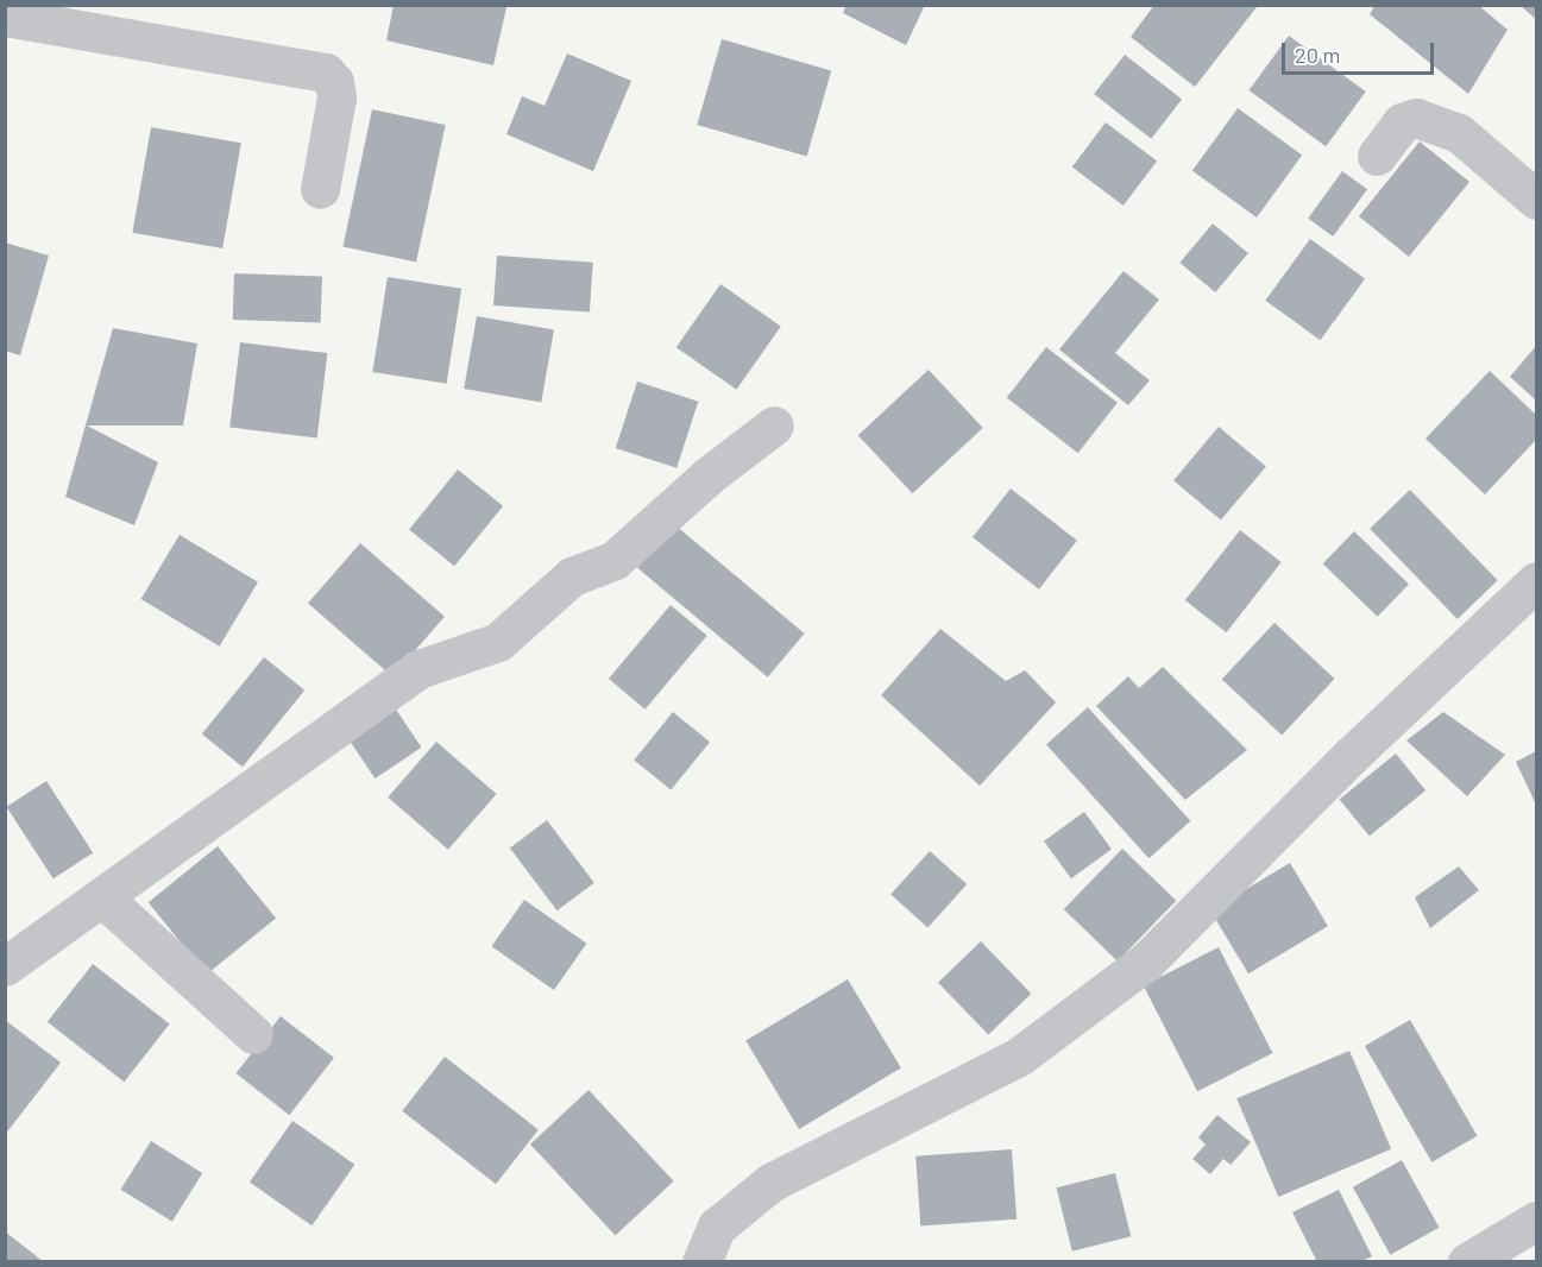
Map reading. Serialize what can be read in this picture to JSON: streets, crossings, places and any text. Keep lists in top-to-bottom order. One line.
{"scale_bar":"20 m"}
